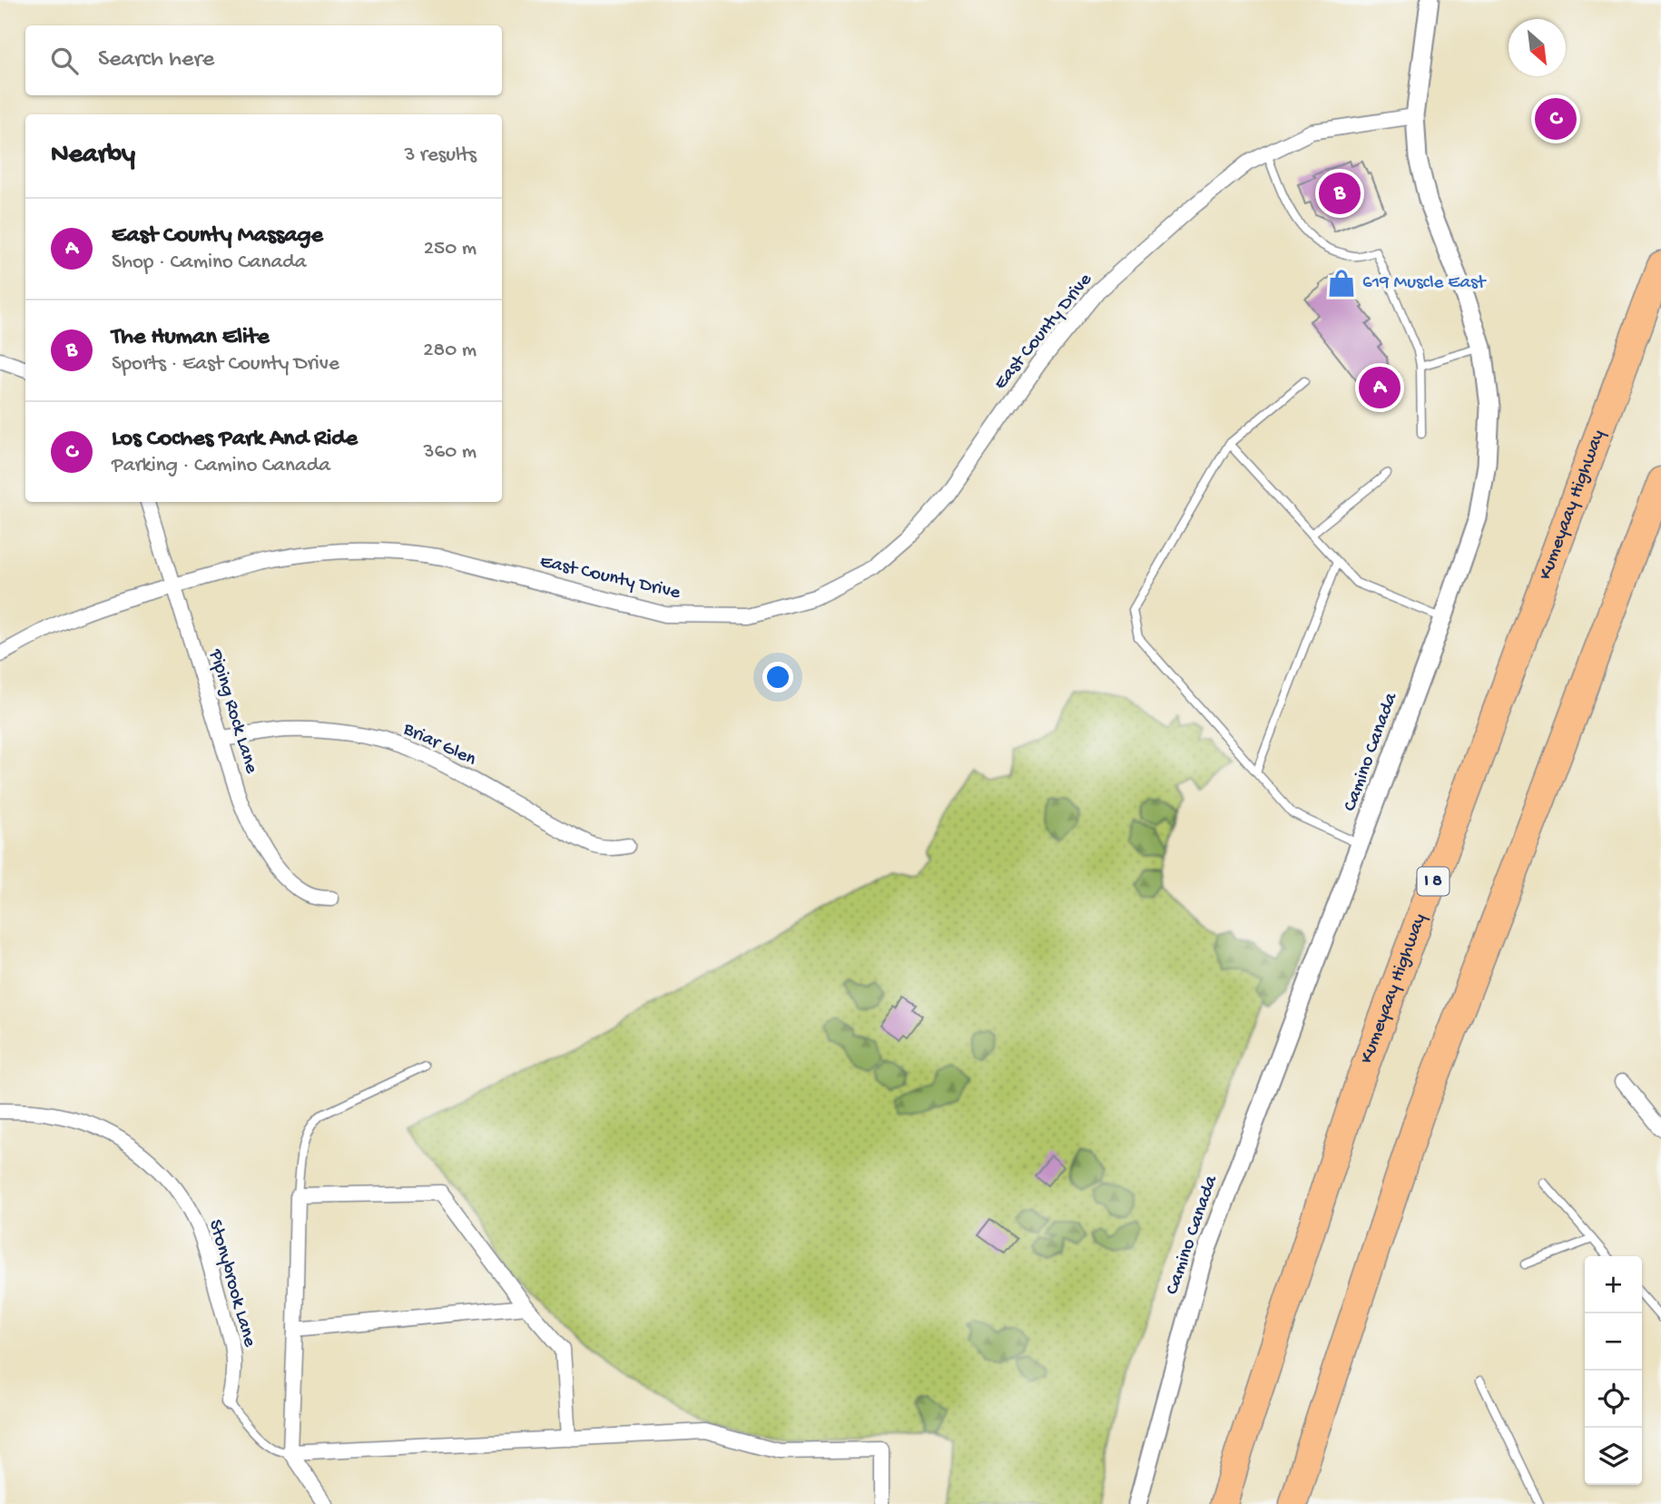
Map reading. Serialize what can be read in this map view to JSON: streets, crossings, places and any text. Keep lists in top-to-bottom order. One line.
{"streets":{"highway":["Kumeyaay Highway","I 8"],"street":["East County Drive","Piping Rock Lane","Briar Glen","Camino Canada","Stonybrook Lane"]},"crossings":[["East County Drive","Piping Rock Lane"],["East County Drive","Camino Canada"],["Piping Rock Lane","Briar Glen"]],"places":{"shop":["619 Muscle East"]},"north":"bottom right","page":{"search":"Search here","pins":["C","B","A"],"heading":["Nearby","3 results"],"list":[{"mark":"A","name":"East County Massage","note":"Shop · Camino Canada","value":"250 m"},{"mark":"B","name":"The Human Elite","note":"Sports · East County Drive","value":"280 m"},{"mark":"C","name":"Los Coches Park And Ride","note":"Parking · Camino Canada","value":"360 m"}],"map_buttons":["+","−"]}}
